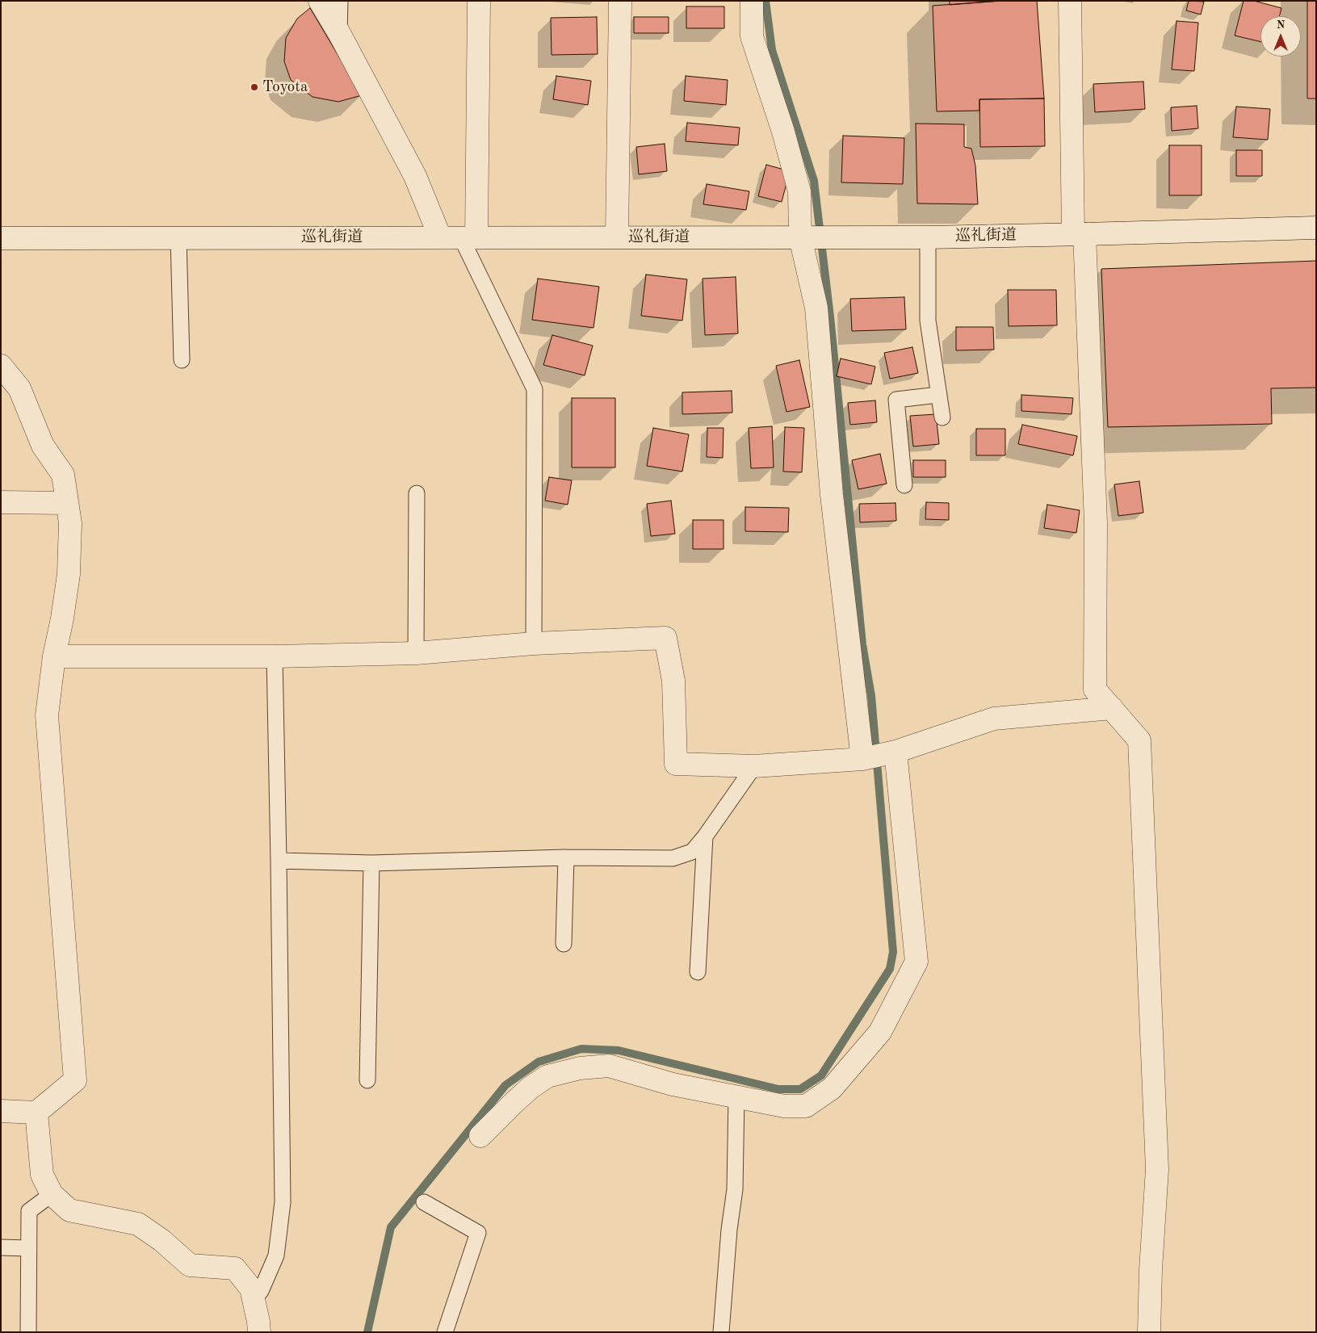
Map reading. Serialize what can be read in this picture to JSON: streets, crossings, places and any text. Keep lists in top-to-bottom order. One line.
{"streets":{"street":["巡礼街道"]},"places":["Toyota"],"north":"top"}
